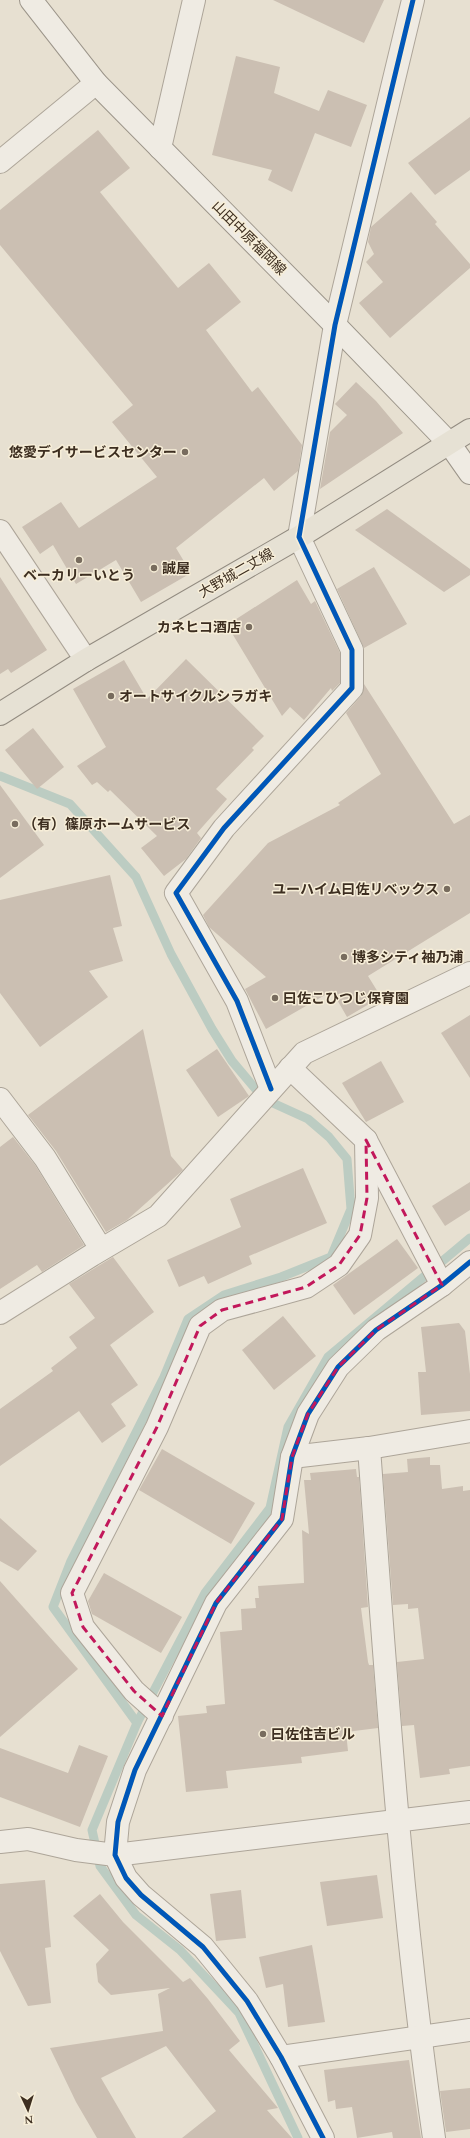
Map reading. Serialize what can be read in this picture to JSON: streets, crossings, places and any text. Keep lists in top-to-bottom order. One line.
{"streets":{"main road":["大野城二丈線"],"street":["山田中原福岡線"]},"crossings":[["山田中原福岡線","大野城二丈線"]],"places":["悠愛デイサービスセンター","ベーカリーいとう","誠屋","カネヒコ酒店","オートサイクルシラガキ","（有）篠原ホームサービス","ユーハイム曰佐リベックス","博多シティ袖乃浦","曰佐こひつじ保育園","曰佐住吉ビル"],"north":"bottom"}
